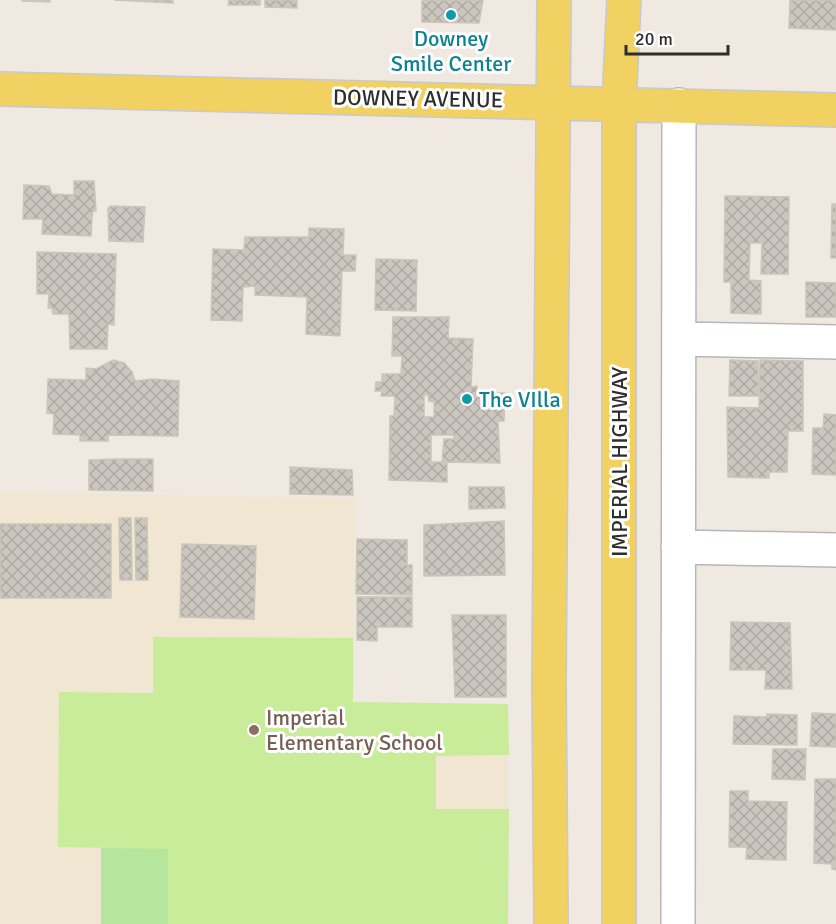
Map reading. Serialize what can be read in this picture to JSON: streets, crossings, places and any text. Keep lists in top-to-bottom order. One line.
{"streets":{"main road":["DOWNEY AVENUE","IMPERIAL HIGHWAY"]},"crossings":[["DOWNEY AVENUE","IMPERIAL HIGHWAY"]],"places":["Downey Smile Center","The VIlla","Imperial Elementary School"],"scale_bar":"20 m"}
